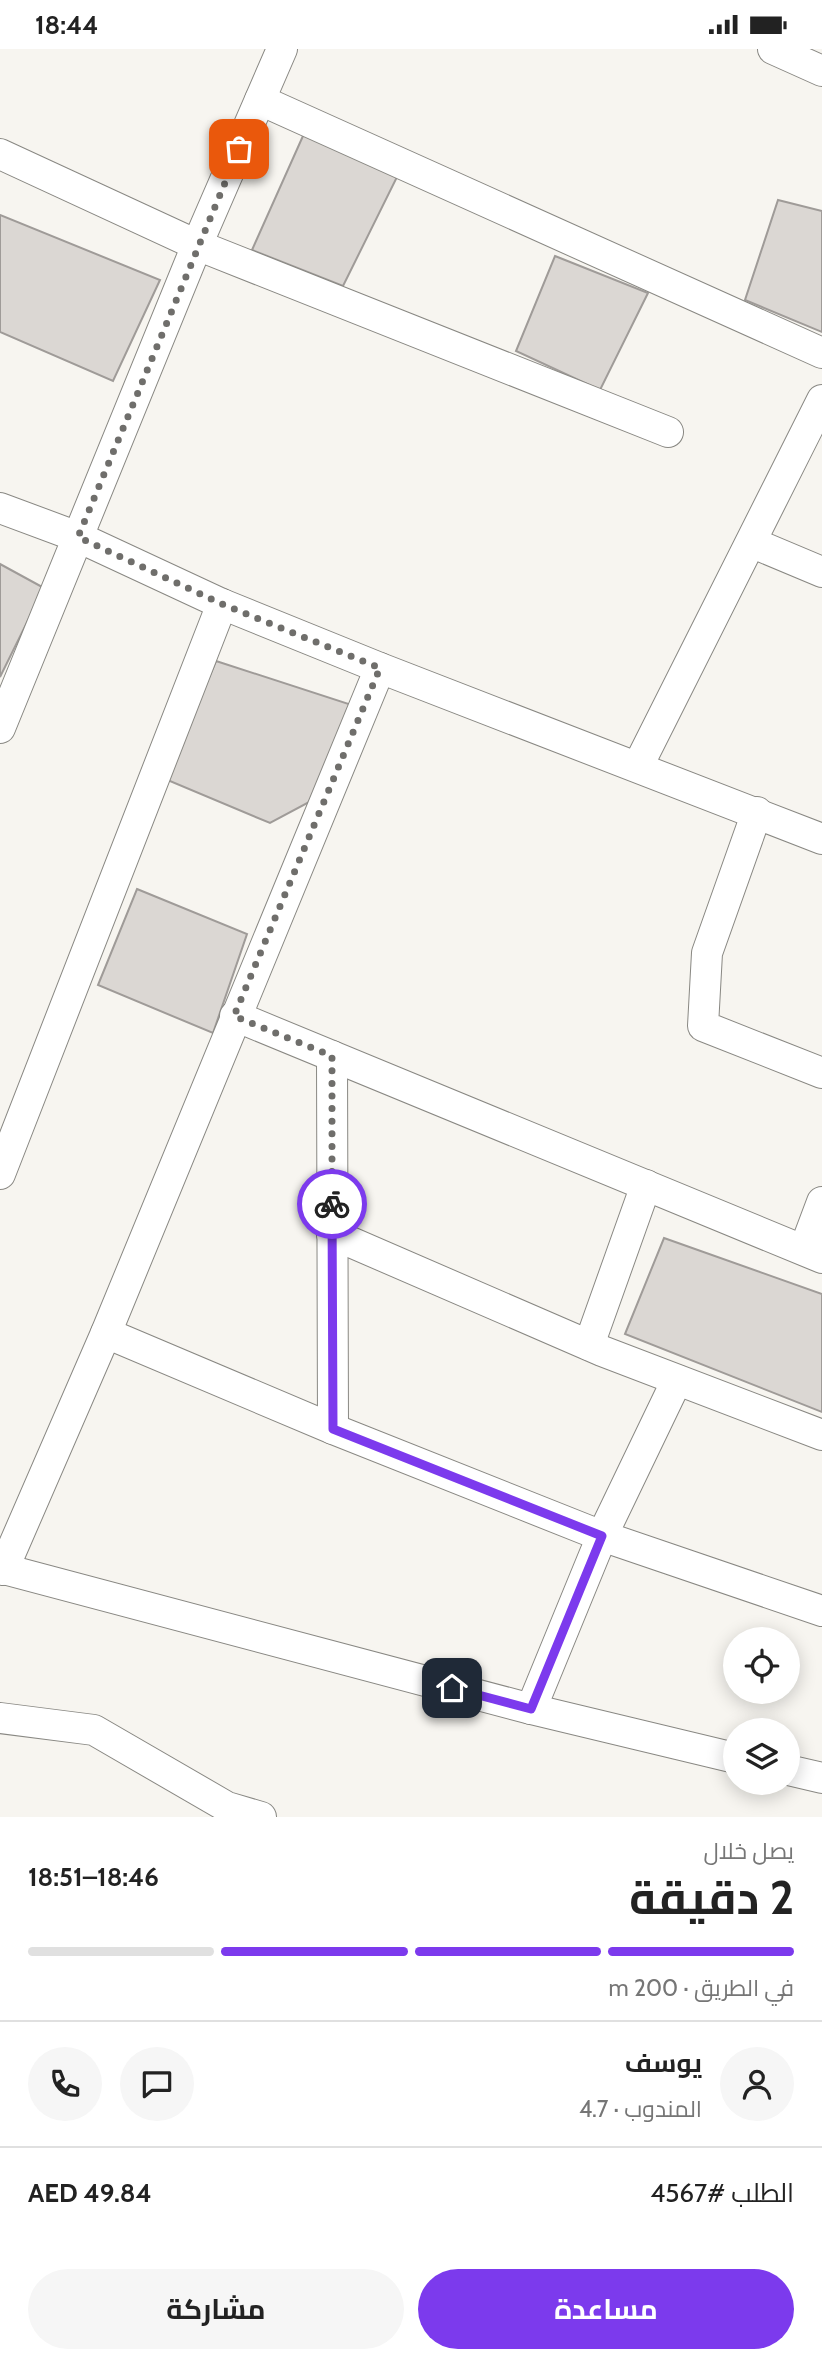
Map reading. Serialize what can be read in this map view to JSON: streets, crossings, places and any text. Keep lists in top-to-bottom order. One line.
{"page":{"status":"18:44","heading":["2 دقيقة","يصل خلال","18:46–18:51"],"panel":["يوسف","المندوب · 4.7","الطلب #4567","AED 49.84"],"bar":"في الطريق · 200 m","buttons":["مساعدة","مشاركة"]}}
